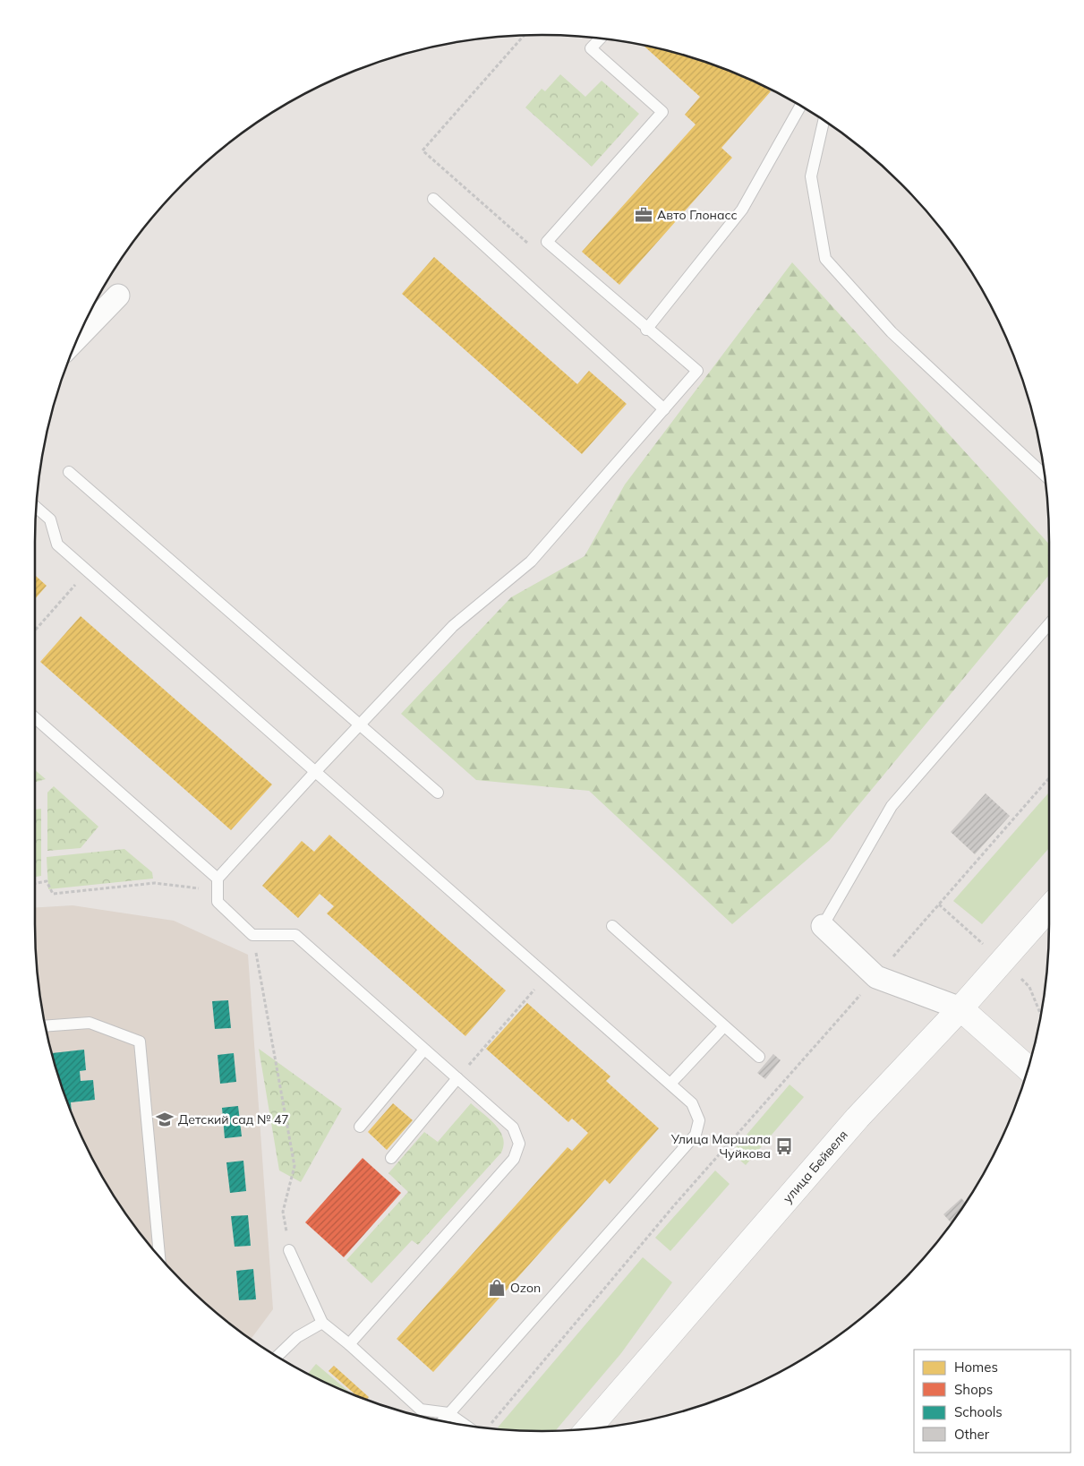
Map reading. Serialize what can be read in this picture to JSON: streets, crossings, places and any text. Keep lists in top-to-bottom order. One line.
{"streets":{"main road":["улица Бейвеля"]},"places":{"office":["Авто Глонасс"],"school or university":["Детский сад № 47"],"bus stop":["Улица Маршала Чуйкова"],"shop":["Ozon"]},"legend":["Homes","Shops","Schools","Other"]}
